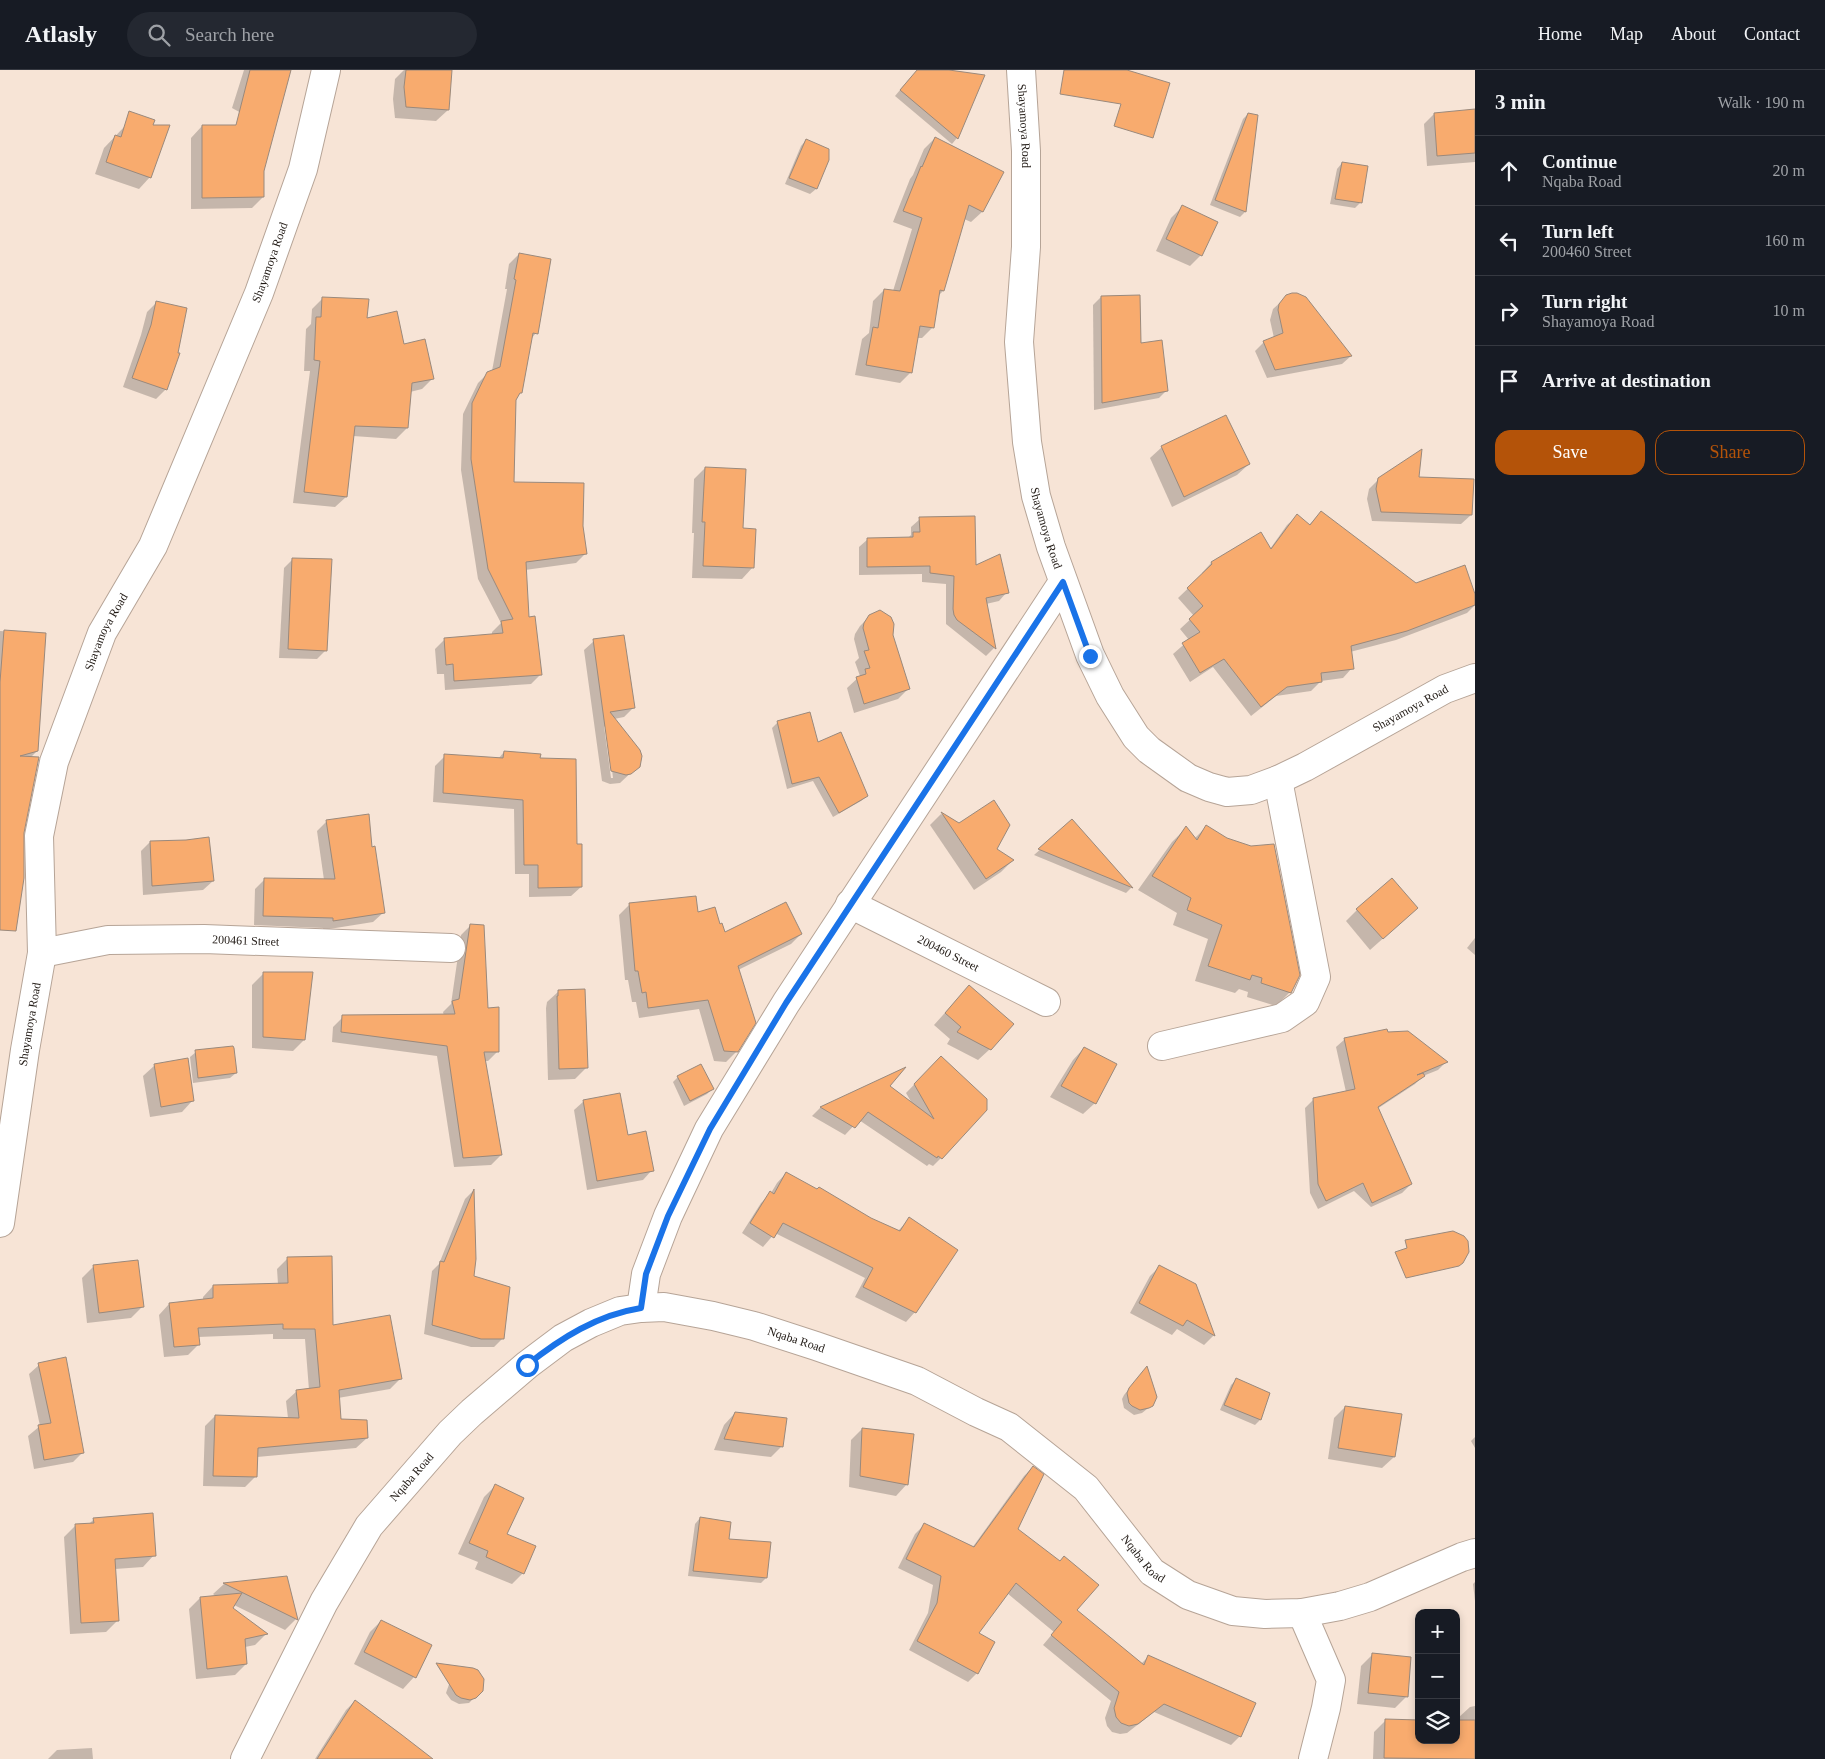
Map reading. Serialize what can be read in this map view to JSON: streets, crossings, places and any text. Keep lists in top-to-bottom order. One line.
{"streets":{"street":["Shayamoya Road","200461 Street","200460 Street","Nqaba Road"]},"crossings":[["Shayamoya Road","200461 Street"]],"page":{"header":"Atlasly","search":"Search here","nav":["Home","Map","About","Contact"],"heading":["3 min","Walk · 190 m"],"list":[["Continue","Nqaba Road","20 m"],["Turn left","200460 Street","160 m"],["Turn right","Shayamoya Road","10 m"],"Arrive at destination"],"buttons":["Save","Share"],"map_buttons":["+","−"]}}
